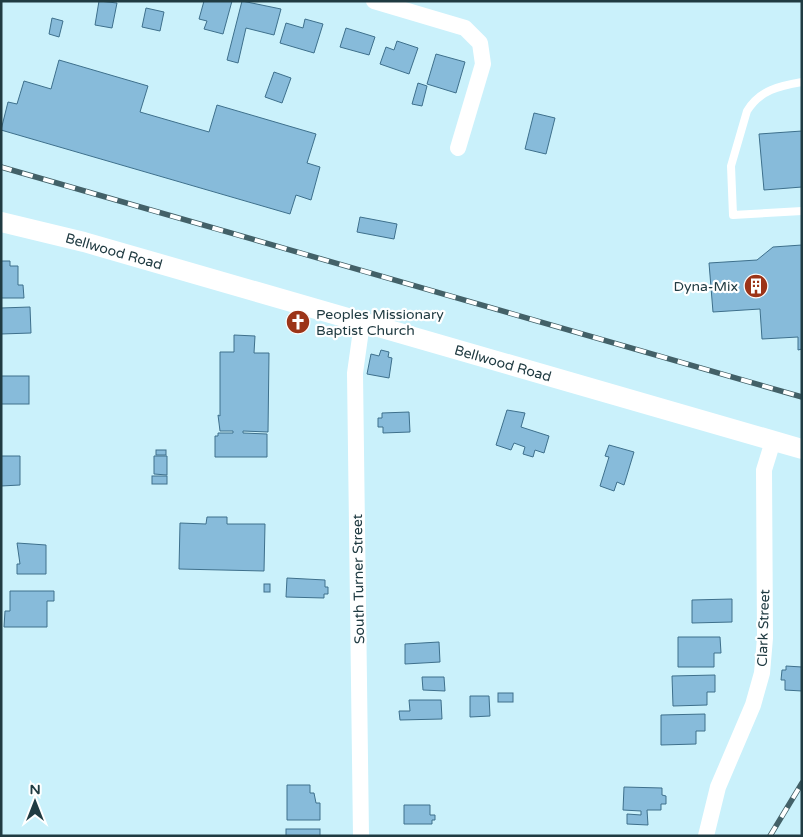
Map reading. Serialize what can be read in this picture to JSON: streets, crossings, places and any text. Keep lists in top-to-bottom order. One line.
{"streets":{"street":["Bellwood Road","South Turner Street","Clark Street"]},"crossings":[["Bellwood Road","South Turner Street"],["Bellwood Road","Clark Street"]],"places":{"building":["Dyna-Mix"],"church":["Peoples Missionary Baptist Church"]},"north":"top"}
